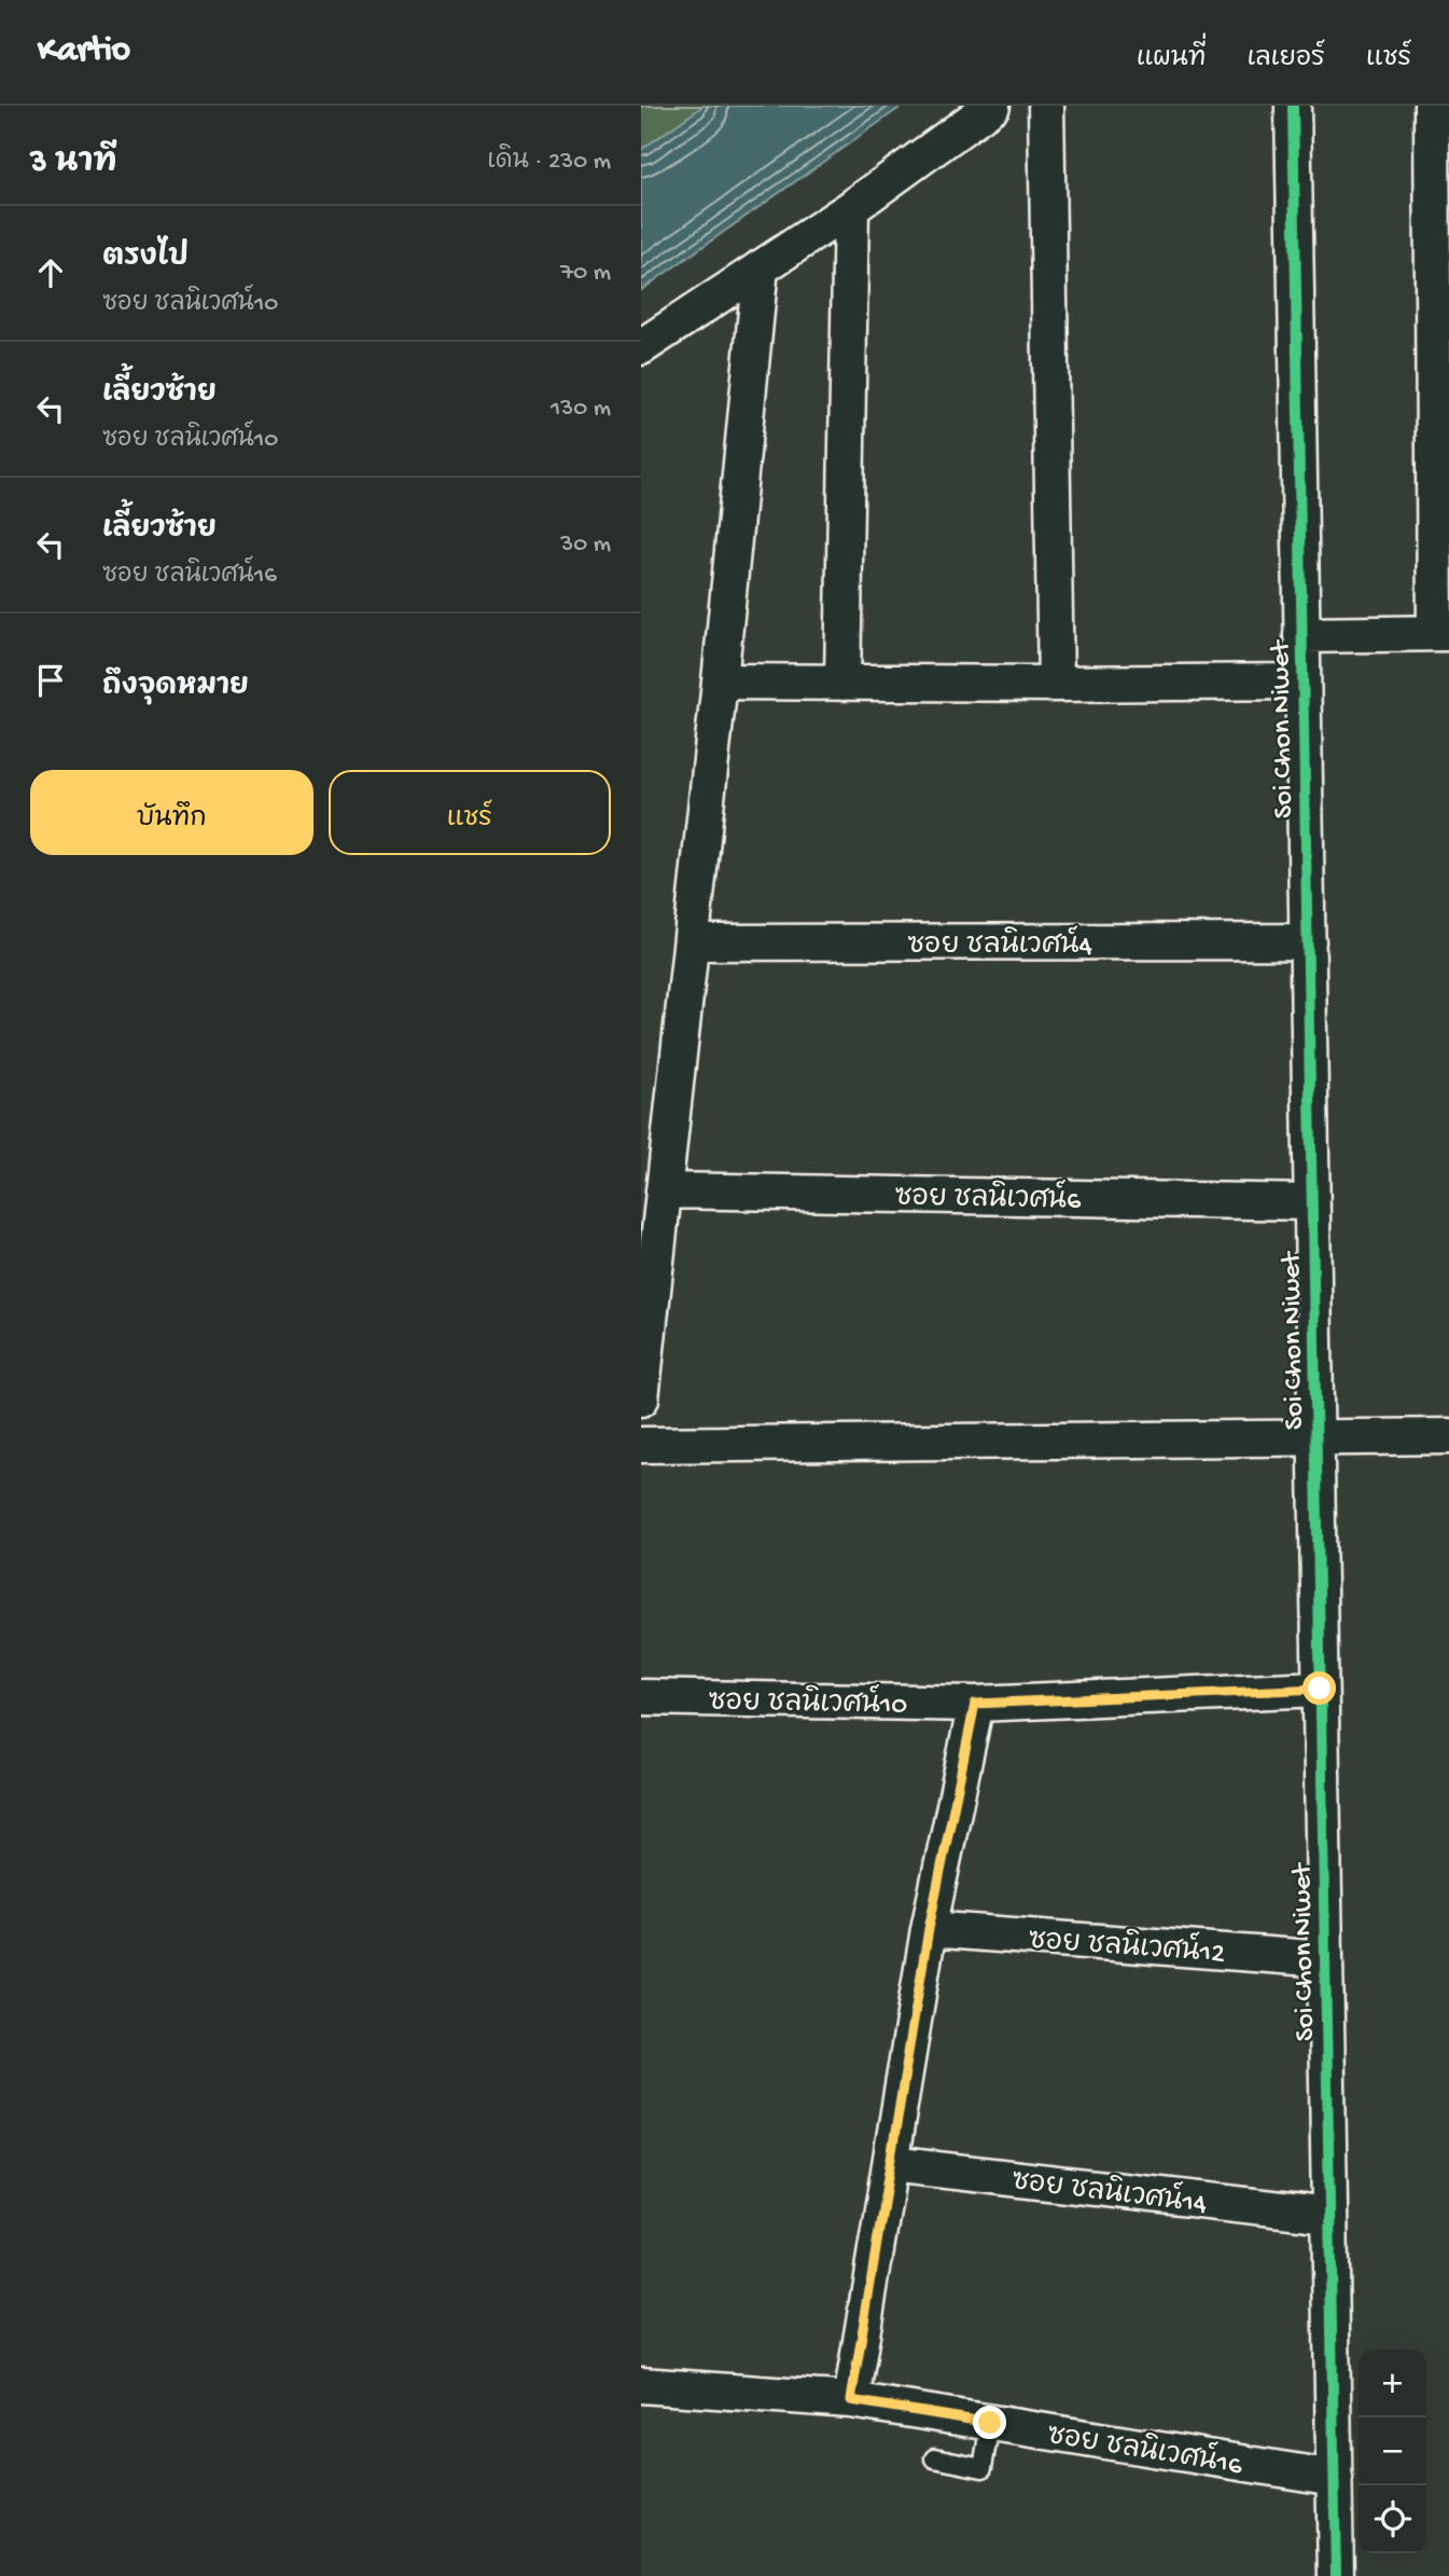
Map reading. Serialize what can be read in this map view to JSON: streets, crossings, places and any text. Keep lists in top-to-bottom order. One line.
{"streets":{"street":["Soi Chon Niwet","ซอย ชลนิเวศน์4","ซอย ชลนิเวศน์6","ซอย ชลนิเวศน์10","ซอย ชลนิเวศน์12","ซอย ชลนิเวศน์14","ซอย ชลนิเวศน์16"]},"crossings":[["Soi Chon Niwet","ซอย ชลนิเวศน์4"],["Soi Chon Niwet","ซอย ชลนิเวศน์6"],["Soi Chon Niwet","ซอย ชลนิเวศน์10"],["Soi Chon Niwet","ซอย ชลนิเวศน์12"],["Soi Chon Niwet","ซอย ชลนิเวศน์14"],["Soi Chon Niwet","ซอย ชลนิเวศน์16"]],"page":{"header":"Kartio","nav":["แผนที่","เลเยอร์","แชร์"],"heading":["3 นาที","เดิน · 230 m"],"list":[["ตรงไป","ซอย ชลนิเวศน์10","70 m"],["เลี้ยวซ้าย","ซอย ชลนิเวศน์10","130 m"],["เลี้ยวซ้าย","ซอย ชลนิเวศน์16","30 m"],"ถึงจุดหมาย"],"buttons":["บันทึก","แชร์"],"map_buttons":["+","−"]}}
